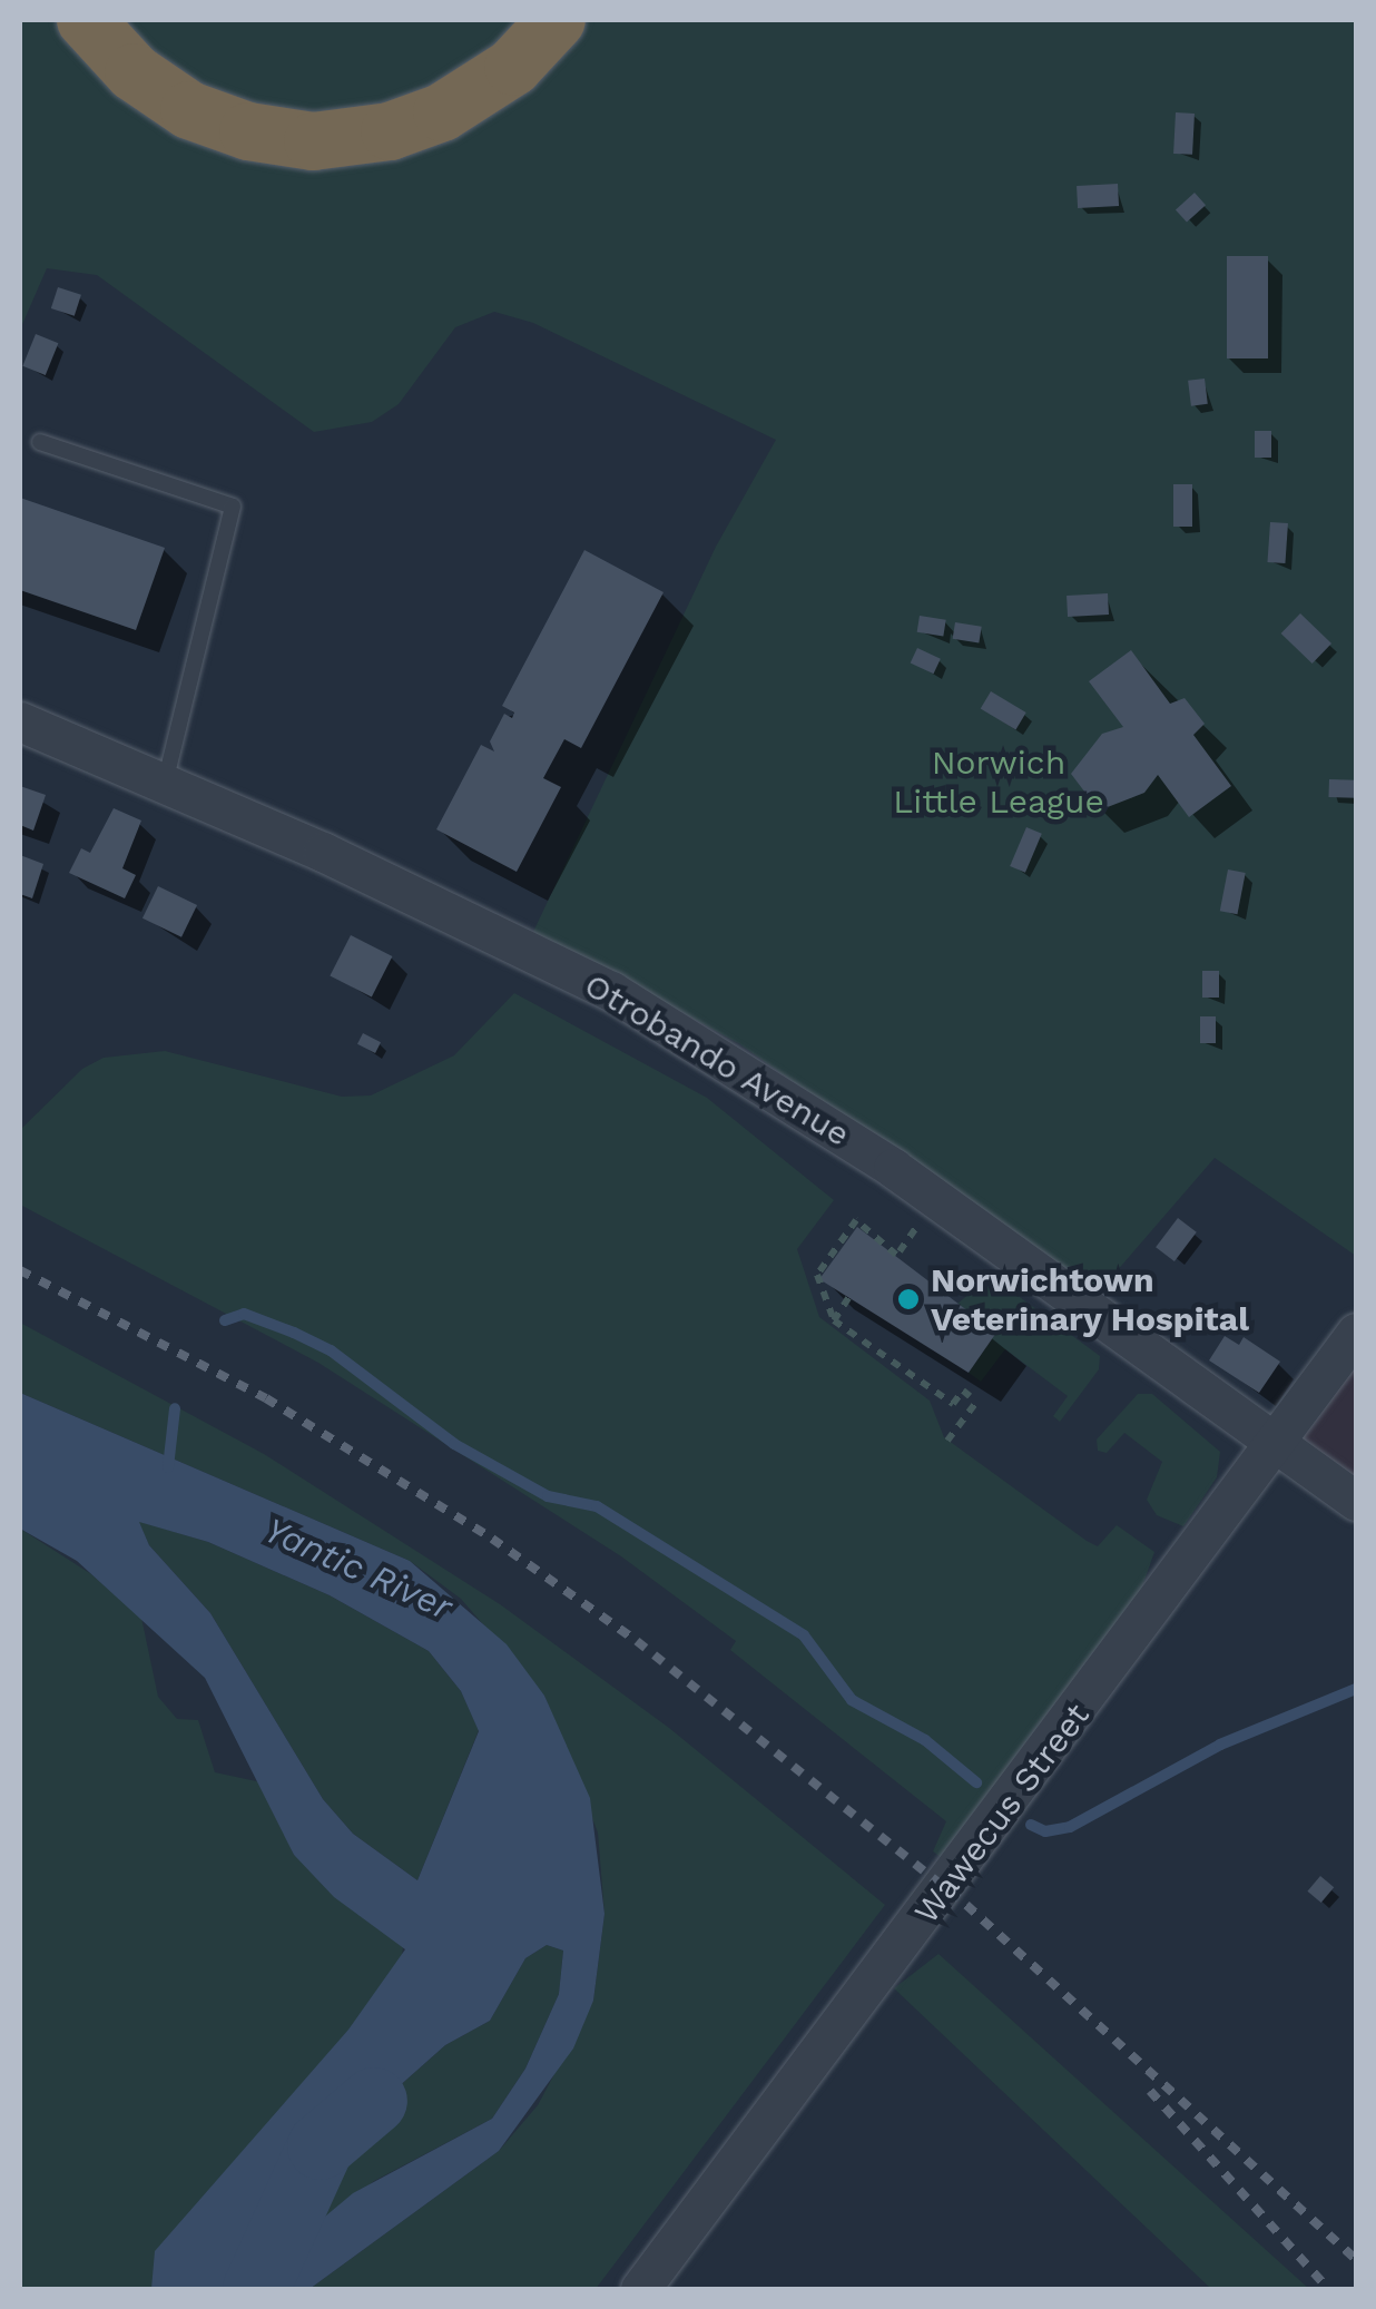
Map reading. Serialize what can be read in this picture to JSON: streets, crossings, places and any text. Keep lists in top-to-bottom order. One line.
{"streets":{"street":["Otrobando Avenue","Wawecus Street"]},"crossings":[["Otrobando Avenue","Wawecus Street"]],"water":["Yantic River"],"parks":["Norwich Little League"],"places":["Norwichtown Veterinary Hospital"]}
